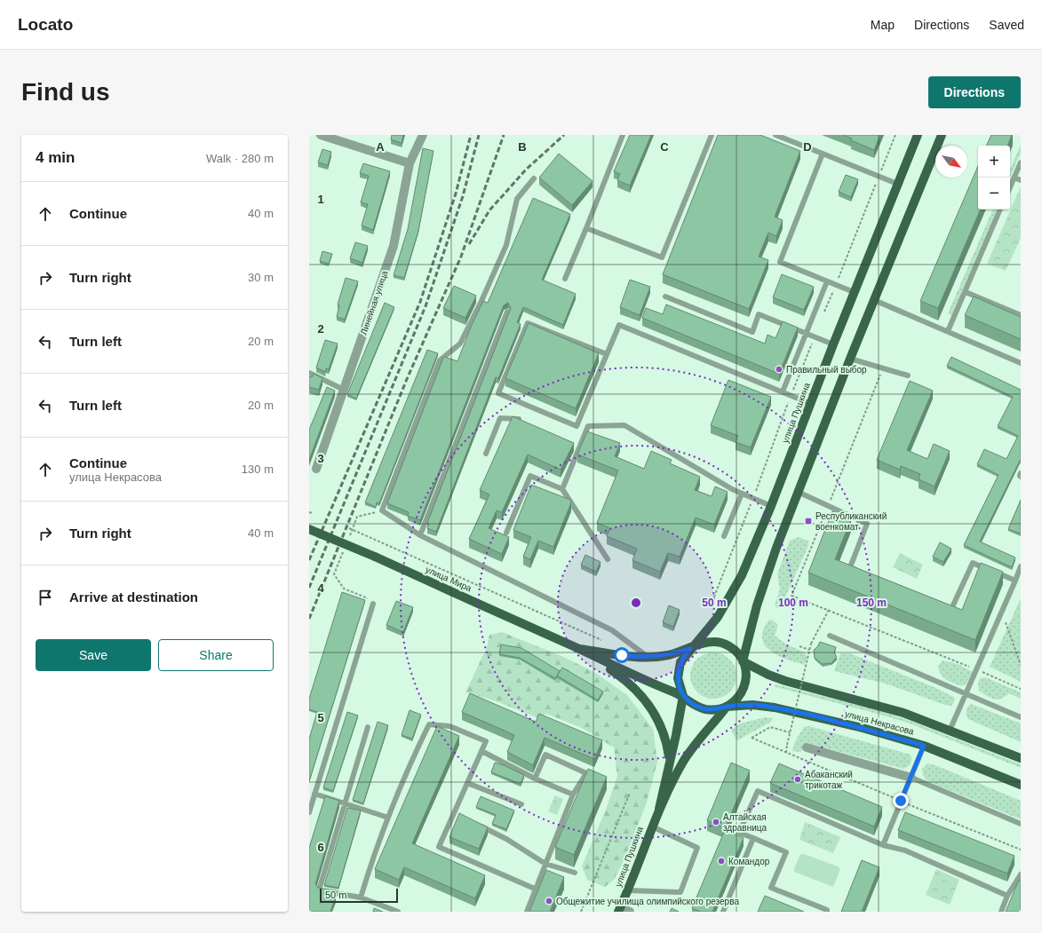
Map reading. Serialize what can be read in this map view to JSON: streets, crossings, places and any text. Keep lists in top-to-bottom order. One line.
{"streets":{"main road":["улица Пушкина","улица Мира","улица Некрасова"],"street":["Линейная улица"]},"crossings":[["улица Пушкина","улица Некрасова"]],"places":{"other":["Правильный выбор","Абаканский трикотаж","Алтайская здравница","Командор","Общежитие училища олимпийского резерва"],"transit":["Республиканский военкомат"]},"scale_bar":"50 m","north":"bottom right","page":{"header":"Locato","nav":["Map","Directions","Saved"],"buttons":["Directions",["Save","Share"]],"title":"Find us","heading":["4 min","Walk · 280 m"],"map_buttons":["+","−"],"list":[["Continue","40 m"],["Turn right","30 m"],["Turn left","20 m"],["Turn left","20 m"],["Continue","улица Некрасова","130 m"],["Turn right","40 m"],"Arrive at destination"],"scale":"50 m"},"grid":{"columns":["A","B","C","D"],"rows":["1","2","3","4","5","6"]},"rings":["50 m","100 m","150 m"]}
